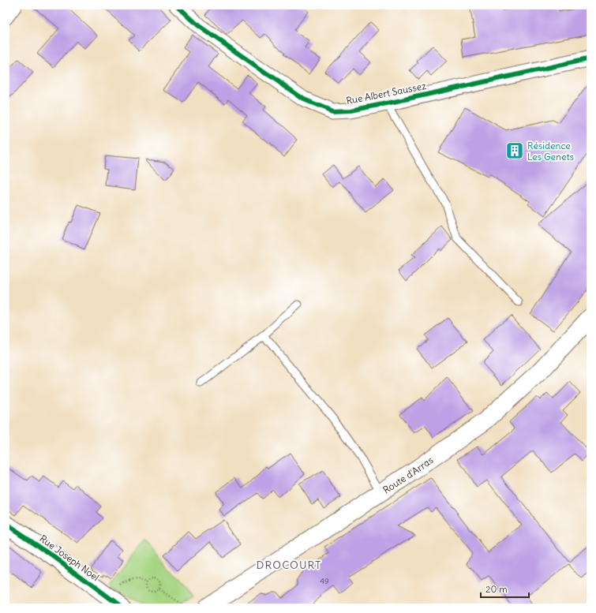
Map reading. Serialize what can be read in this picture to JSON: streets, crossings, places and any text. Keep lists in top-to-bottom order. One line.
{"streets":{"main road":["Route d'Arras","Rue Joseph Noel"],"street":["Rue Albert Saussez"]},"districts":["DROCOURT"],"places":{"building":["Résidence Les Genets"]},"house_numbers":["49"],"scale_bar":"20 m"}
